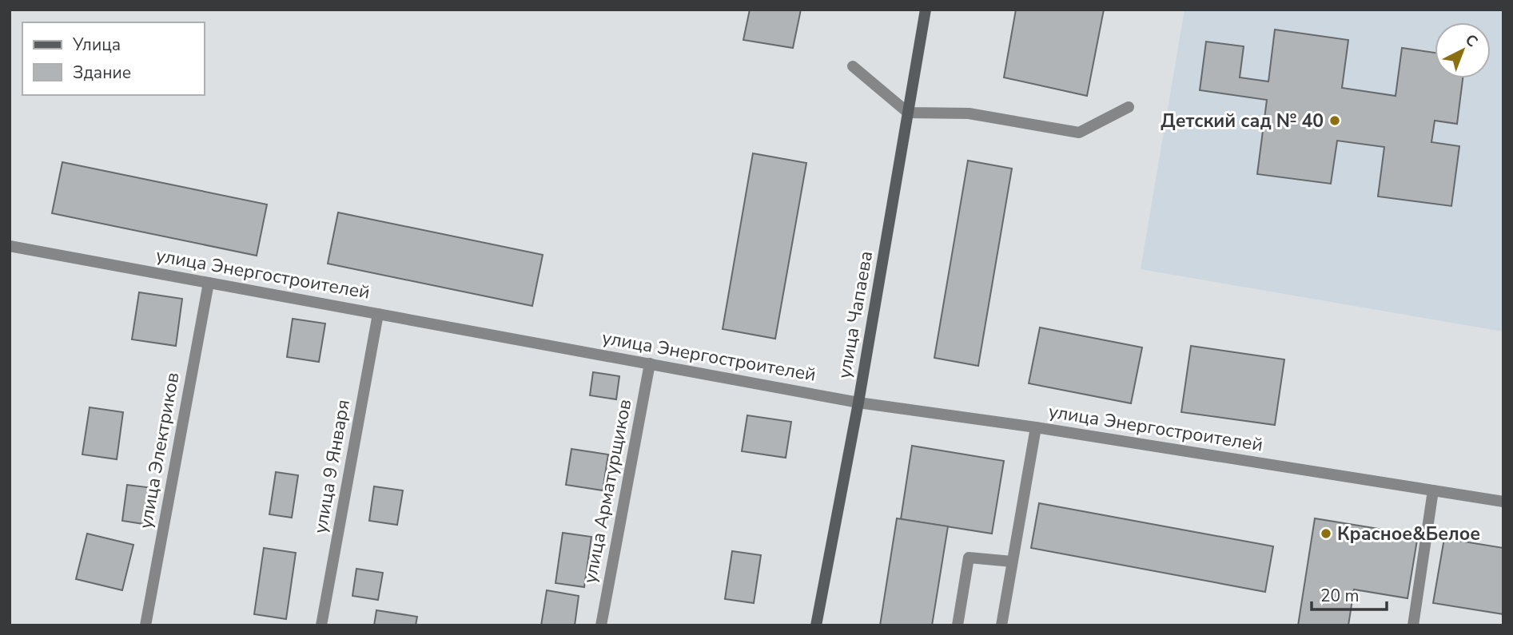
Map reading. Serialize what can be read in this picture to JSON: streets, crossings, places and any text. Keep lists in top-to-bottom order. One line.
{"streets":{"street":["улица Энергостроителей","улица Чапаева","улица Электриков","улица 9 Января","улица Арматурщиков"]},"crossings":[["улица Энергостроителей","улица Чапаева"],["улица Энергостроителей","улица Электриков"],["улица Энергостроителей","улица 9 Января"],["улица Энергостроителей","улица Арматурщиков"]],"places":["Детский сад № 40","Красное&Белое"],"legend":["Улица","Здание"],"scale_bar":"20 m","north":"top right"}
